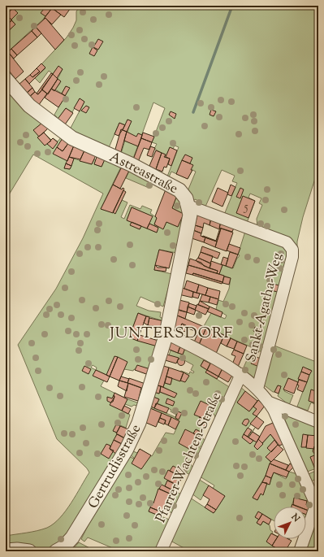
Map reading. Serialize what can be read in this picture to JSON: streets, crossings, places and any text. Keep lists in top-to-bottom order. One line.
{"streets":{"street":["Astreastraße","Sankt-Agatha-Weg","Pfarrer-Wachten-Straße","Gertrudisstraße"]},"crossings":[["Astreastraße","Sankt-Agatha-Weg"],["Astreastraße","Gertrudisstraße"]],"districts":["JUNTERSDORF"],"house_numbers":["5"],"north":"top right"}
